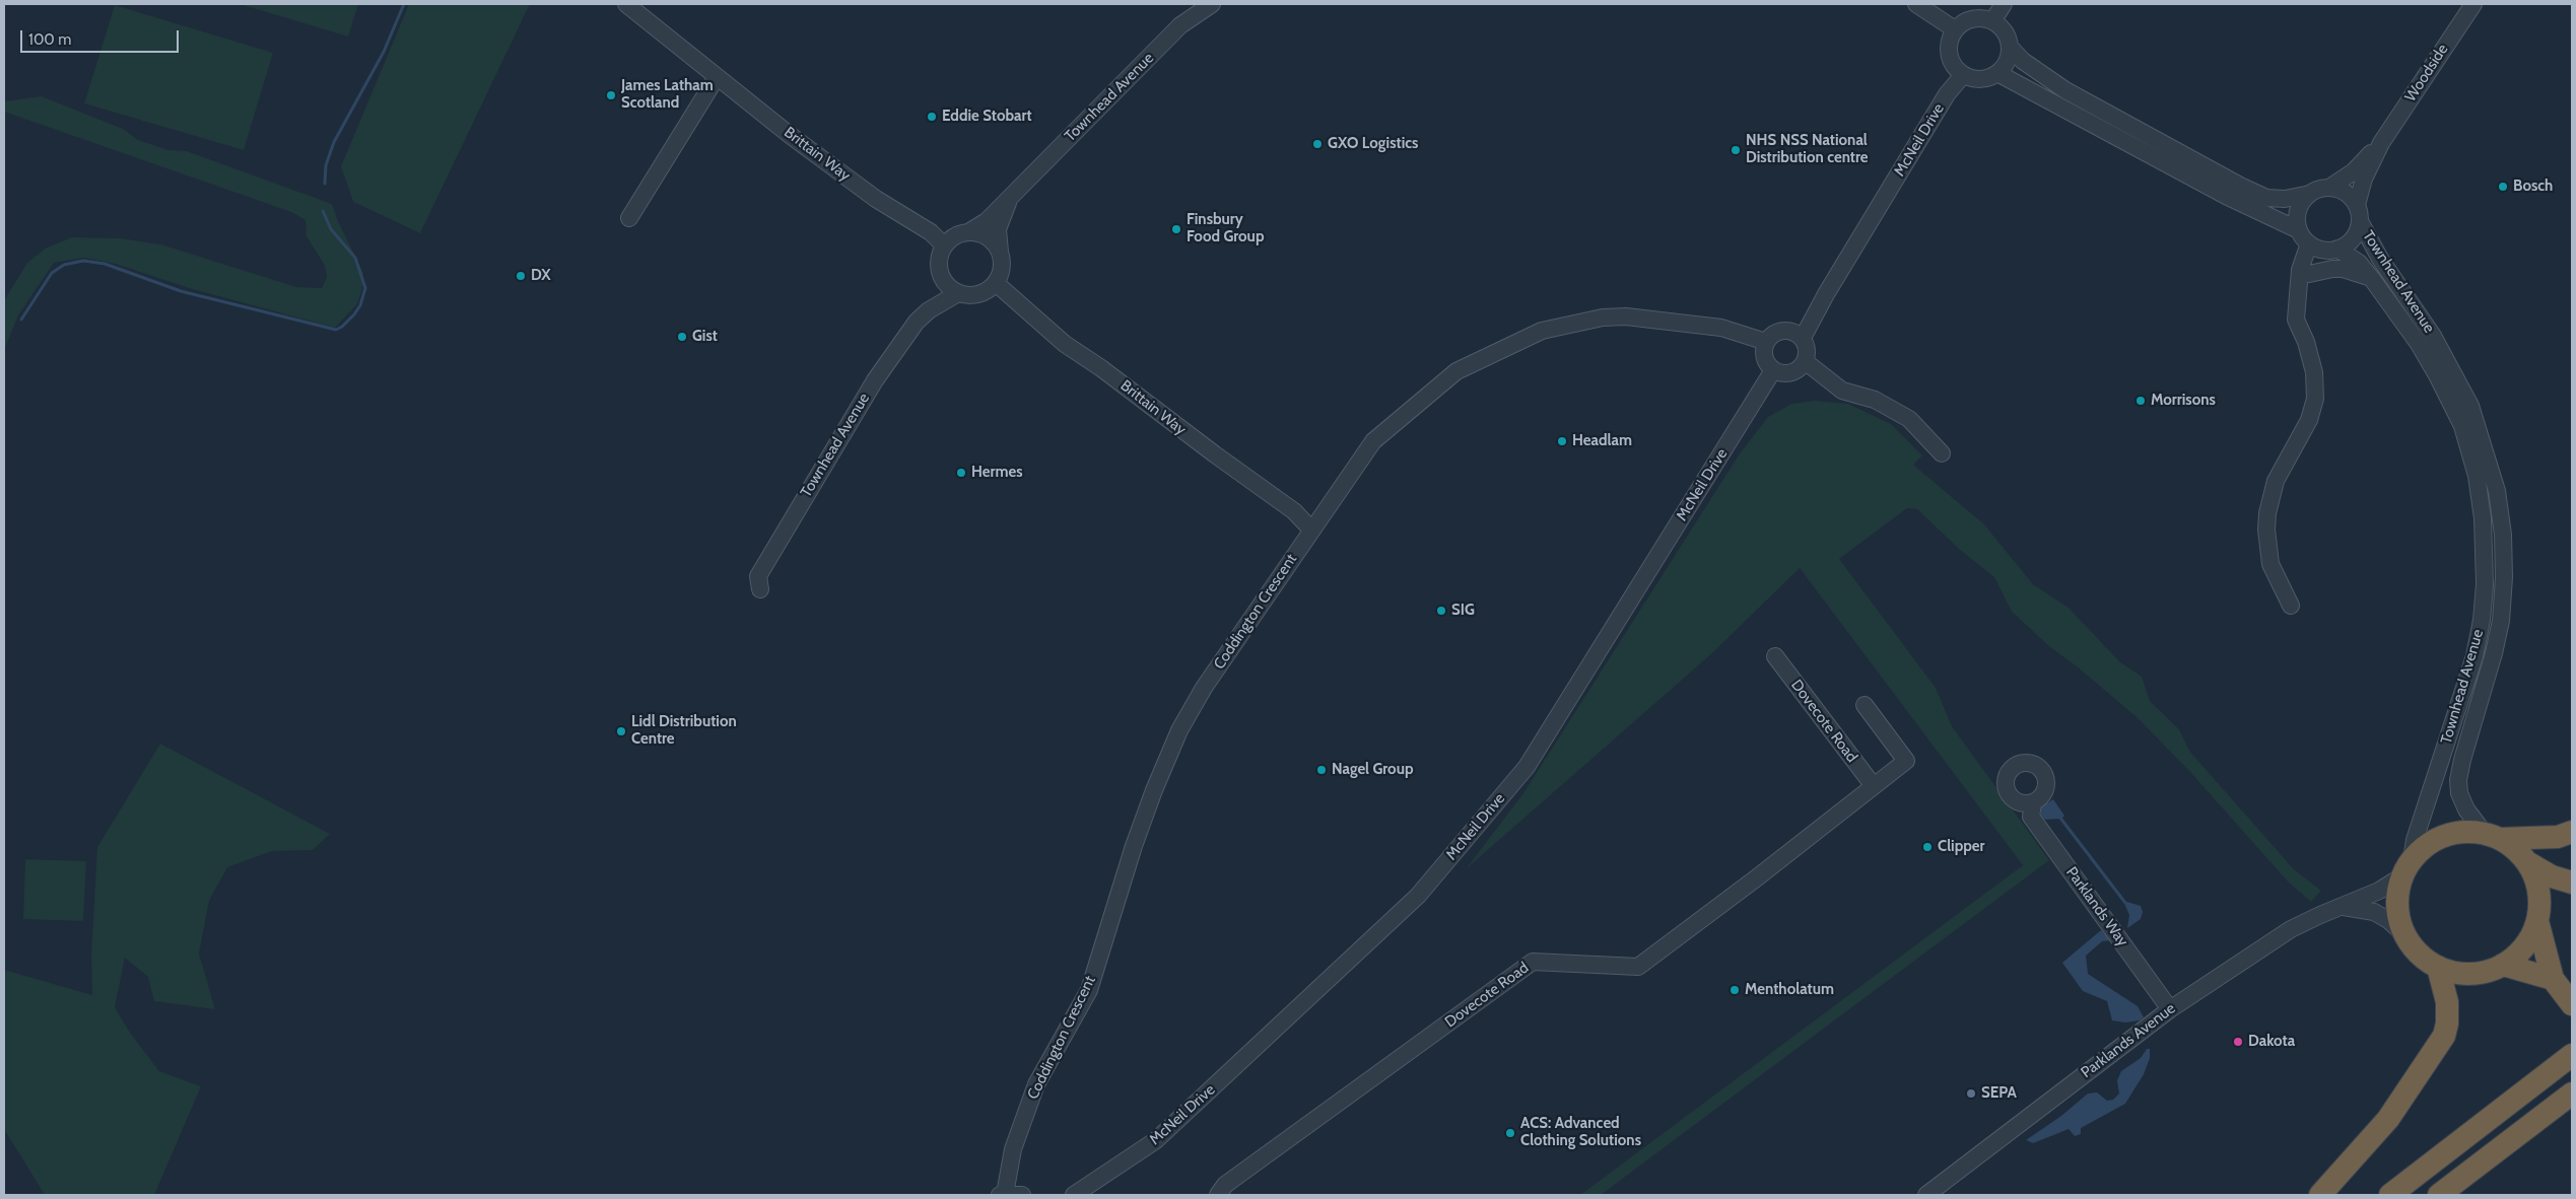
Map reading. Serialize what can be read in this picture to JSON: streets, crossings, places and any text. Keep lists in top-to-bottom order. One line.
{"streets":{"street":["Woodside","Townhead Avenue","McNeil Drive","Brittain Way","Coddington Crescent","Dovecote Road","Parklands Way","Parklands Avenue"]},"crossings":[["Woodside","Townhead Avenue"],["Townhead Avenue","Brittain Way"],["Townhead Avenue","Parklands Avenue"],["McNeil Drive","Coddington Crescent"],["Brittain Way","Coddington Crescent"],["Parklands Way","Parklands Avenue"]],"places":["James Latham Scotland","Eddie Stobart","GXO Logistics","NHS NSS National Distribution centre","Bosch","Finsbury Food Group","DX","Gist","Morrisons","Headlam","Hermes","SIG","Lidl Distribution Centre","Nagel Group","Clipper","Mentholatum","Dakota","SEPA","ACS: Advanced Clothing Solutions"],"scale_bar":"100 m"}
